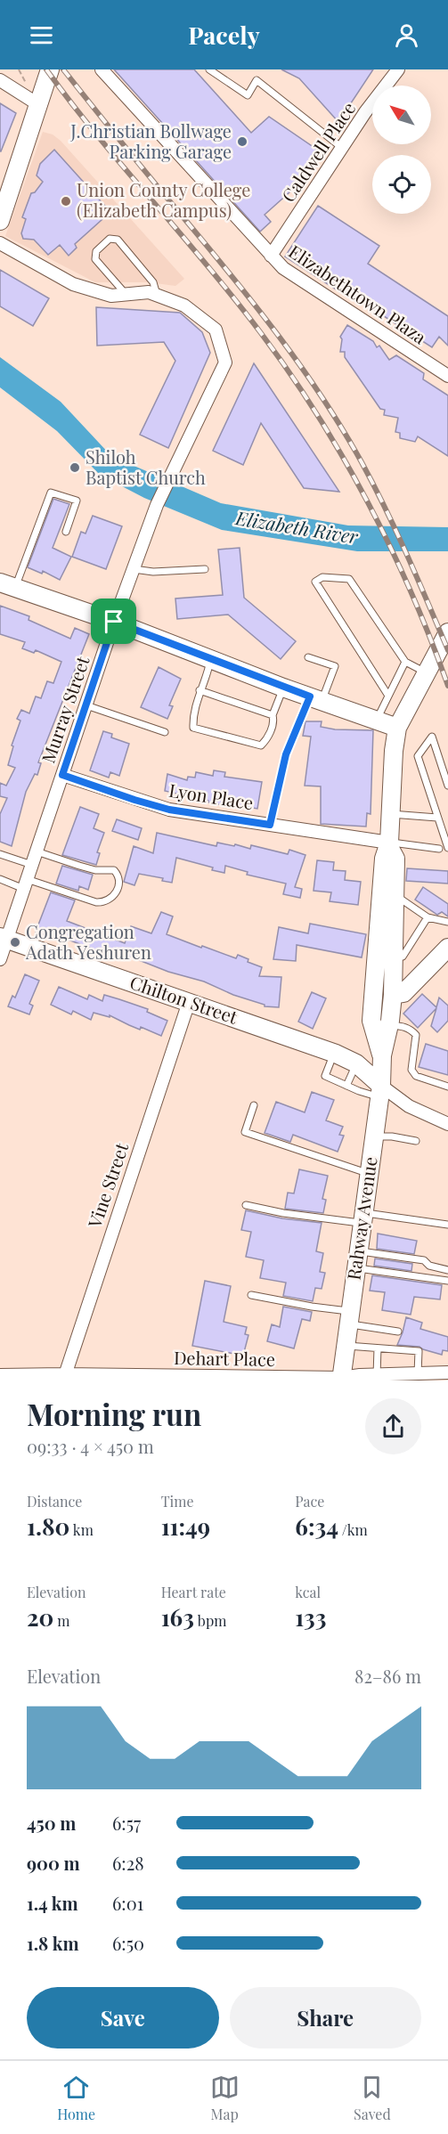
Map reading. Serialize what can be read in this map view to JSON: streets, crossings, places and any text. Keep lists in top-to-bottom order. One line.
{"streets":{"main road":["Chilton Street","Rahway Avenue"],"street":["Caldwell Place","Elizabethtown Plaza","Murray Street","Lyon Place","Vine Street","Dehart Place"]},"crossings":[["Caldwell Place","Elizabethtown Plaza"],["Murray Street","Lyon Place"],["Murray Street","Chilton Street"],["Lyon Place","Rahway Avenue"],["Chilton Street","Vine Street"],["Chilton Street","Rahway Avenue"],["Vine Street","Dehart Place"],["Rahway Avenue","Dehart Place"]],"water":["Elizabeth River"],"places":["J.Christian Bollwage Parking Garage","Union County College (Elizabeth Campus)","Shiloh Baptist Church","Congregation Adath Yeshuren"],"north":"top left","page":{"header":"Pacely","heading":["Morning run","09:33 · 4 × 450 m"],"stats":[["Distance","1.80 km"],["Time","11:49"],["Pace","6:34 /km"],["Elevation","20 m"],["Heart rate","163 bpm"],["kcal","133"]],"chart":["Elevation","82–86 m"],"list":[{"name":"450 m","note":"6:57"},{"name":"900 m","note":"6:28"},{"name":"1.4 km","note":"6:01"},{"name":"1.8 km","note":"6:50"}],"buttons":["Save","Share"],"tabs":["Home","Map","Saved"]}}
